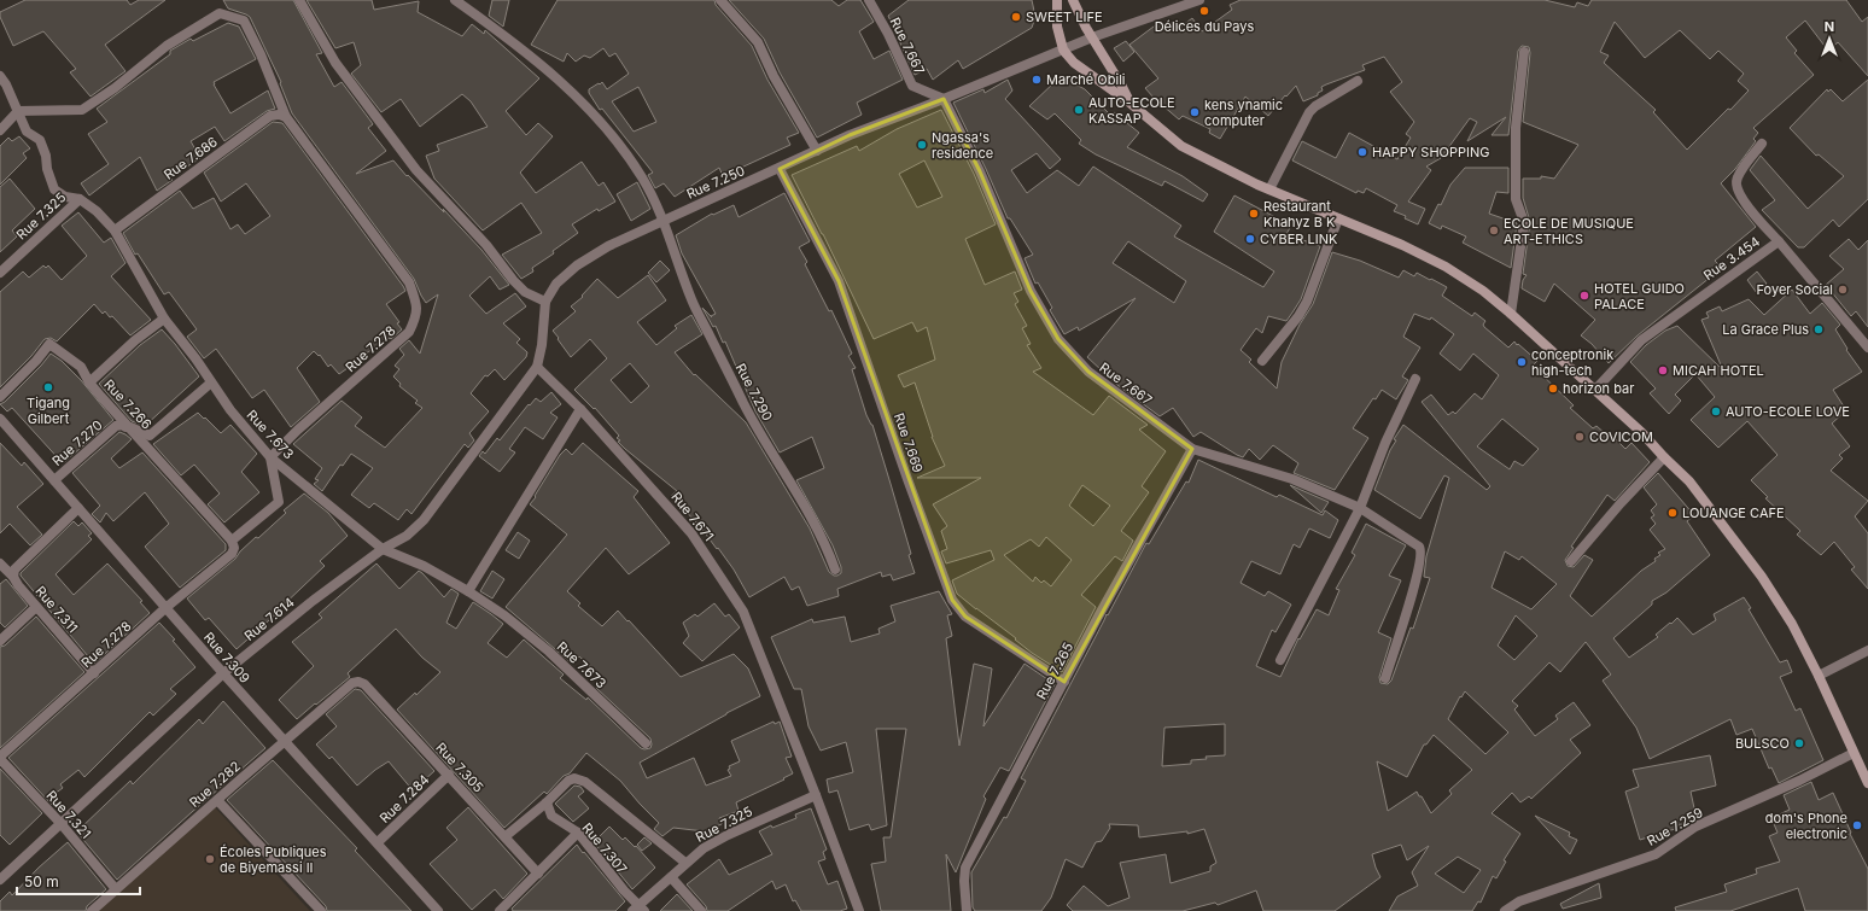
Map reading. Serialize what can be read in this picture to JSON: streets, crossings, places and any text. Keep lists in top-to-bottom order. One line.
{"streets":{"street":["Rue 7.667","Rue 7.686","Rue 7.250","Rue 7.325","Rue 3.454","Rue 7.278","Rue 7.290","Rue 7.266","Rue 7.673","Rue 7.270","Rue 7.669","Rue 7.671","Rue 7.311","Rue 7.614","Rue 7.309","Rue 7.265","Rue 7.305","Rue 7.282","Rue 7.284","Rue 7.321","Rue 7.259","Rue 7.307"]},"crossings":[["Rue 7.667","Rue 7.250"],["Rue 7.667","Rue 7.265"],["Rue 7.686","Rue 7.278"],["Rue 7.686","Rue 7.673"],["Rue 7.250","Rue 7.290"],["Rue 7.250","Rue 7.669"],["Rue 7.325","Rue 7.673"],["Rue 7.325","Rue 7.671"],["Rue 7.325","Rue 7.307"],["Rue 7.278","Rue 7.266"],["Rue 7.278","Rue 7.673"],["Rue 7.278","Rue 7.311"],["Rue 7.278","Rue 7.309"],["Rue 7.278","Rue 7.321"],["Rue 7.266","Rue 7.270"],["Rue 7.673","Rue 7.270"],["Rue 7.673","Rue 7.614"],["Rue 7.270","Rue 7.309"],["Rue 7.669","Rue 7.265"],["Rue 7.671","Rue 7.614"],["Rue 7.614","Rue 7.309"],["Rue 7.614","Rue 7.321"],["Rue 7.309","Rue 7.282"],["Rue 7.309","Rue 7.284"],["Rue 7.305","Rue 7.282"],["Rue 7.305","Rue 7.284"],["Rue 7.282","Rue 7.321"]],"places":["Délices du Pays","SWEET LIFE","Marché Obili","AUTO-ECOLE KASSAP","kens ynamic computer","Ngassa's residence","HAPPY SHOPPING","Restaurant Khahyz B K","ECOLE DE MUSIQUE ART-ETHICS","CYBER LINK","Foyer Social","HOTEL GUIDO PALACE","La Grace Plus","conceptronik high-tech","MICAH HOTEL","Tigang Gilbert","horizon bar","AUTO-ECOLE LOVE","COVICOM","LOUANGE CAFE","BULSCO","dom's Phone electronic","Écoles Publiques de Biyemassi II"],"scale_bar":"50 m","north":"top"}
